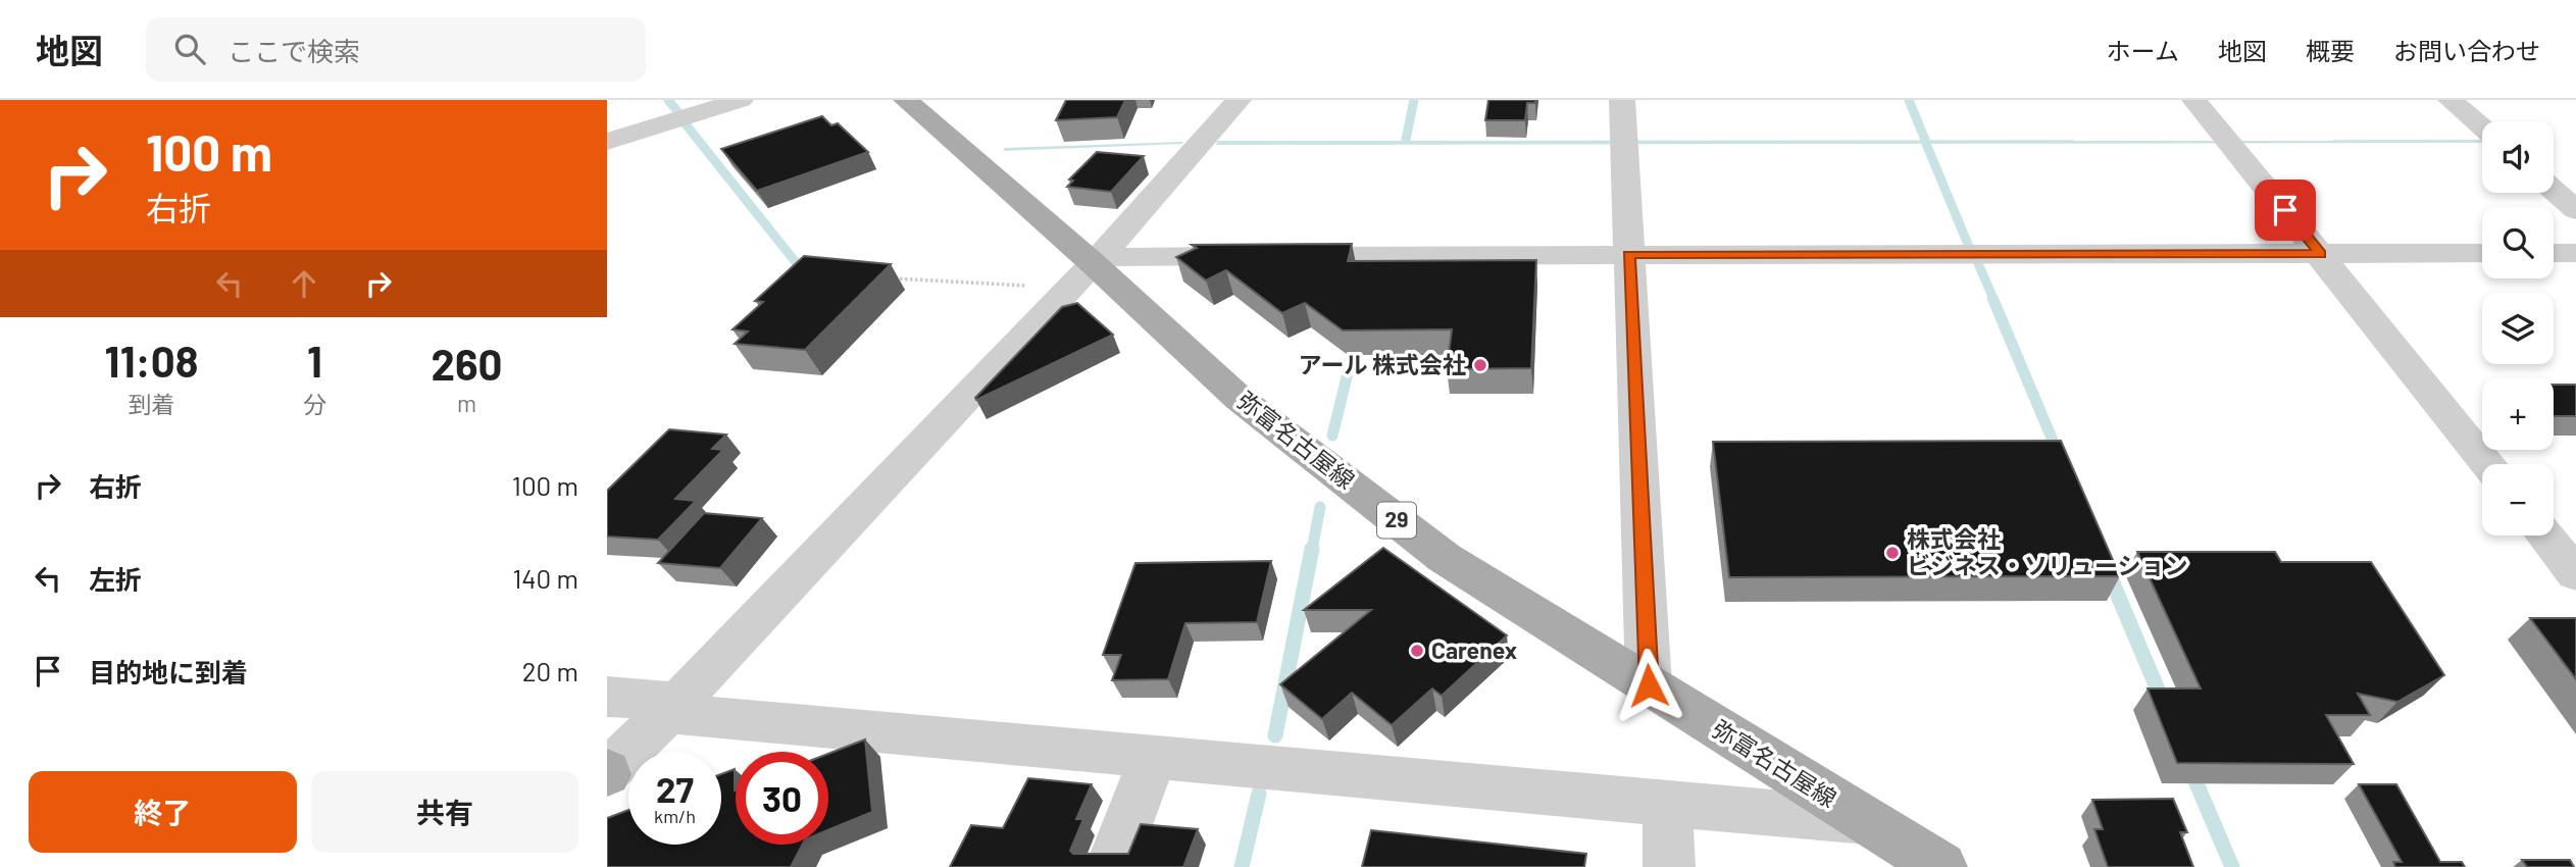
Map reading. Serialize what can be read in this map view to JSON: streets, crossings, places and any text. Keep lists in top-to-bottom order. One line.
{"streets":{"main road":["弥富名古屋線","29"]},"places":["アール 株式会社","株式会社 ビジネス・ソリューション","Carenex"],"page":{"header":"地図","search":"ここで検索","nav":["ホーム","地図","概要","お問い合わせ"],"turn":["100 m","右折"],"map_buttons":["+","−"],"eta":["11:08","到着","1","分","260","m"],"list":[{"name":"右折","value":"100 m"},{"name":"左折","value":"140 m"},{"name":"目的地に到着","value":"20 m"}],"speed":"27 km/h","limit":"30","buttons":["終了","共有"]}}
